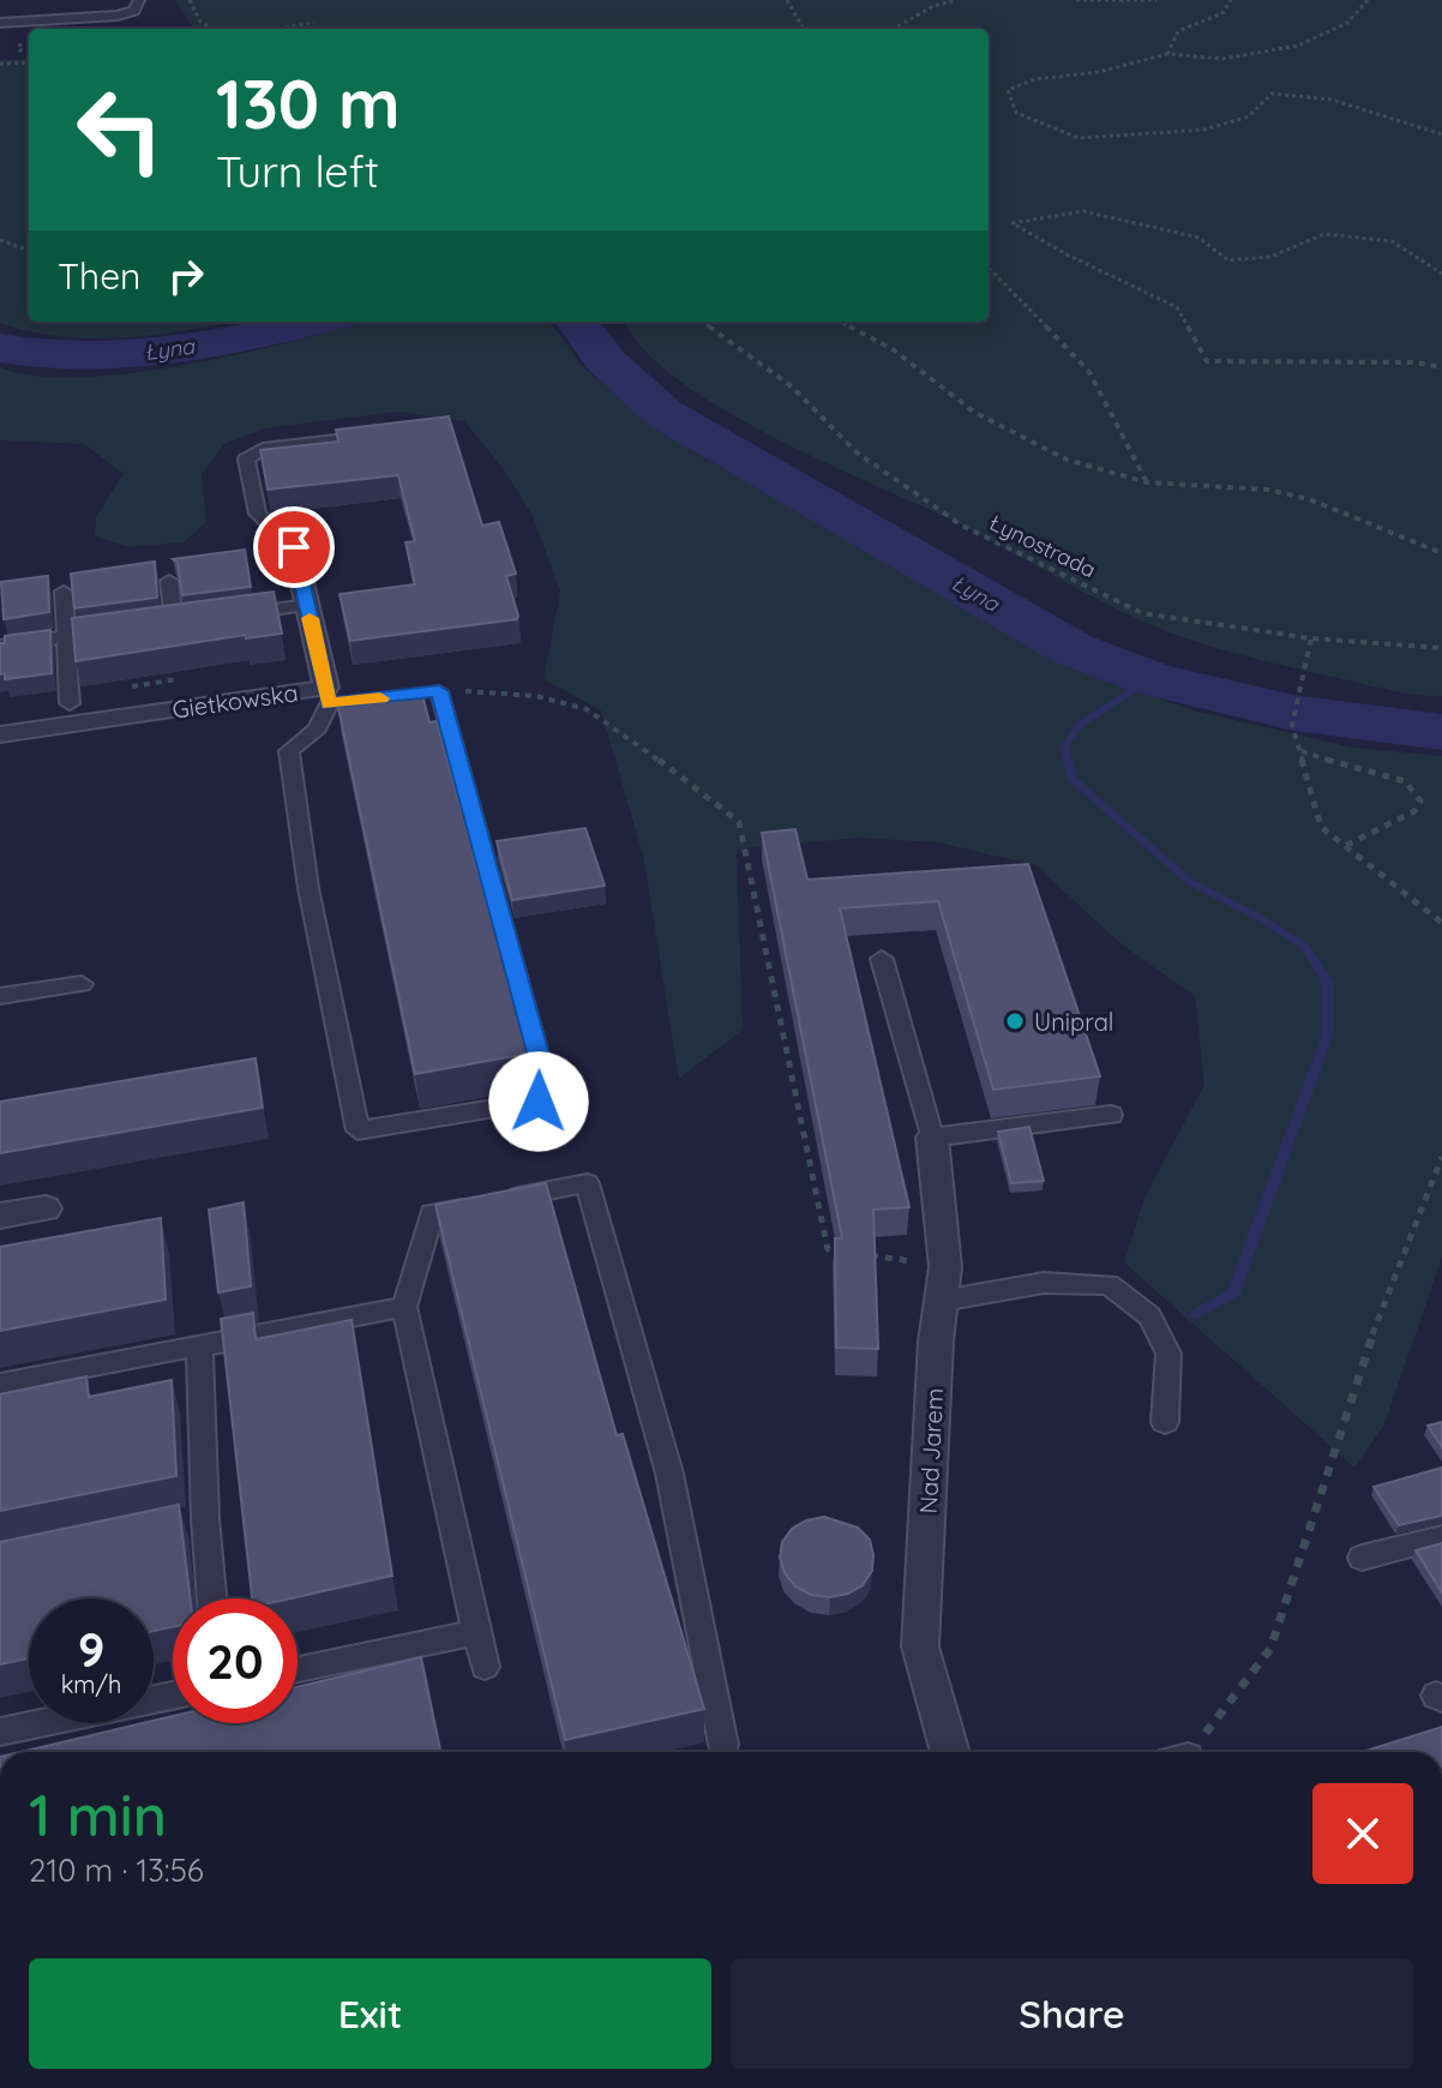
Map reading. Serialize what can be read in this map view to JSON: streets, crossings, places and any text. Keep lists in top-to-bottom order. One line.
{"streets":{"street":["Gietkowska","Nad Jarem"],"path":["Łynostrada"]},"water":["Łyna"],"places":["Unipral"],"page":{"turn":["130 m","Turn left"],"then":"Then","speed":"9 km/h","limit":"20","heading":["1 min","210 m · 13:56"],"buttons":["Exit","Share"]}}
